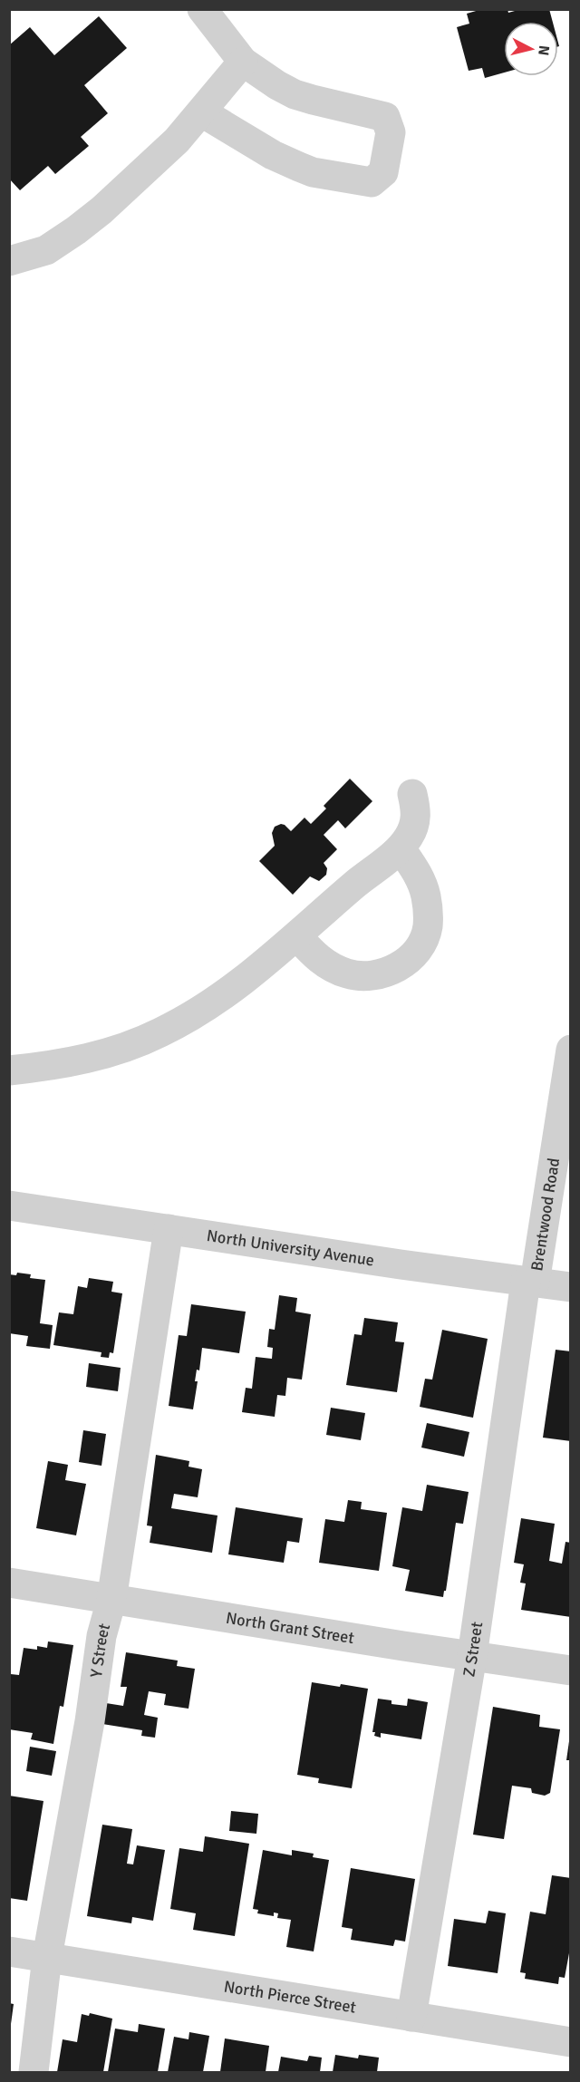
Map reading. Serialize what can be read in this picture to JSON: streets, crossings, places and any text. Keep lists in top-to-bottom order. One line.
{"streets":{"street":["Brentwood Road","North University Avenue","North Grant Street","Z Street","Y Street","North Pierce Street"]},"crossings":[["Brentwood Road","North University Avenue"],["Brentwood Road","Z Street"],["North University Avenue","Z Street"],["North University Avenue","Y Street"],["North Grant Street","Z Street"],["North Grant Street","Y Street"],["Z Street","North Pierce Street"],["Y Street","North Pierce Street"]],"north":"right"}
